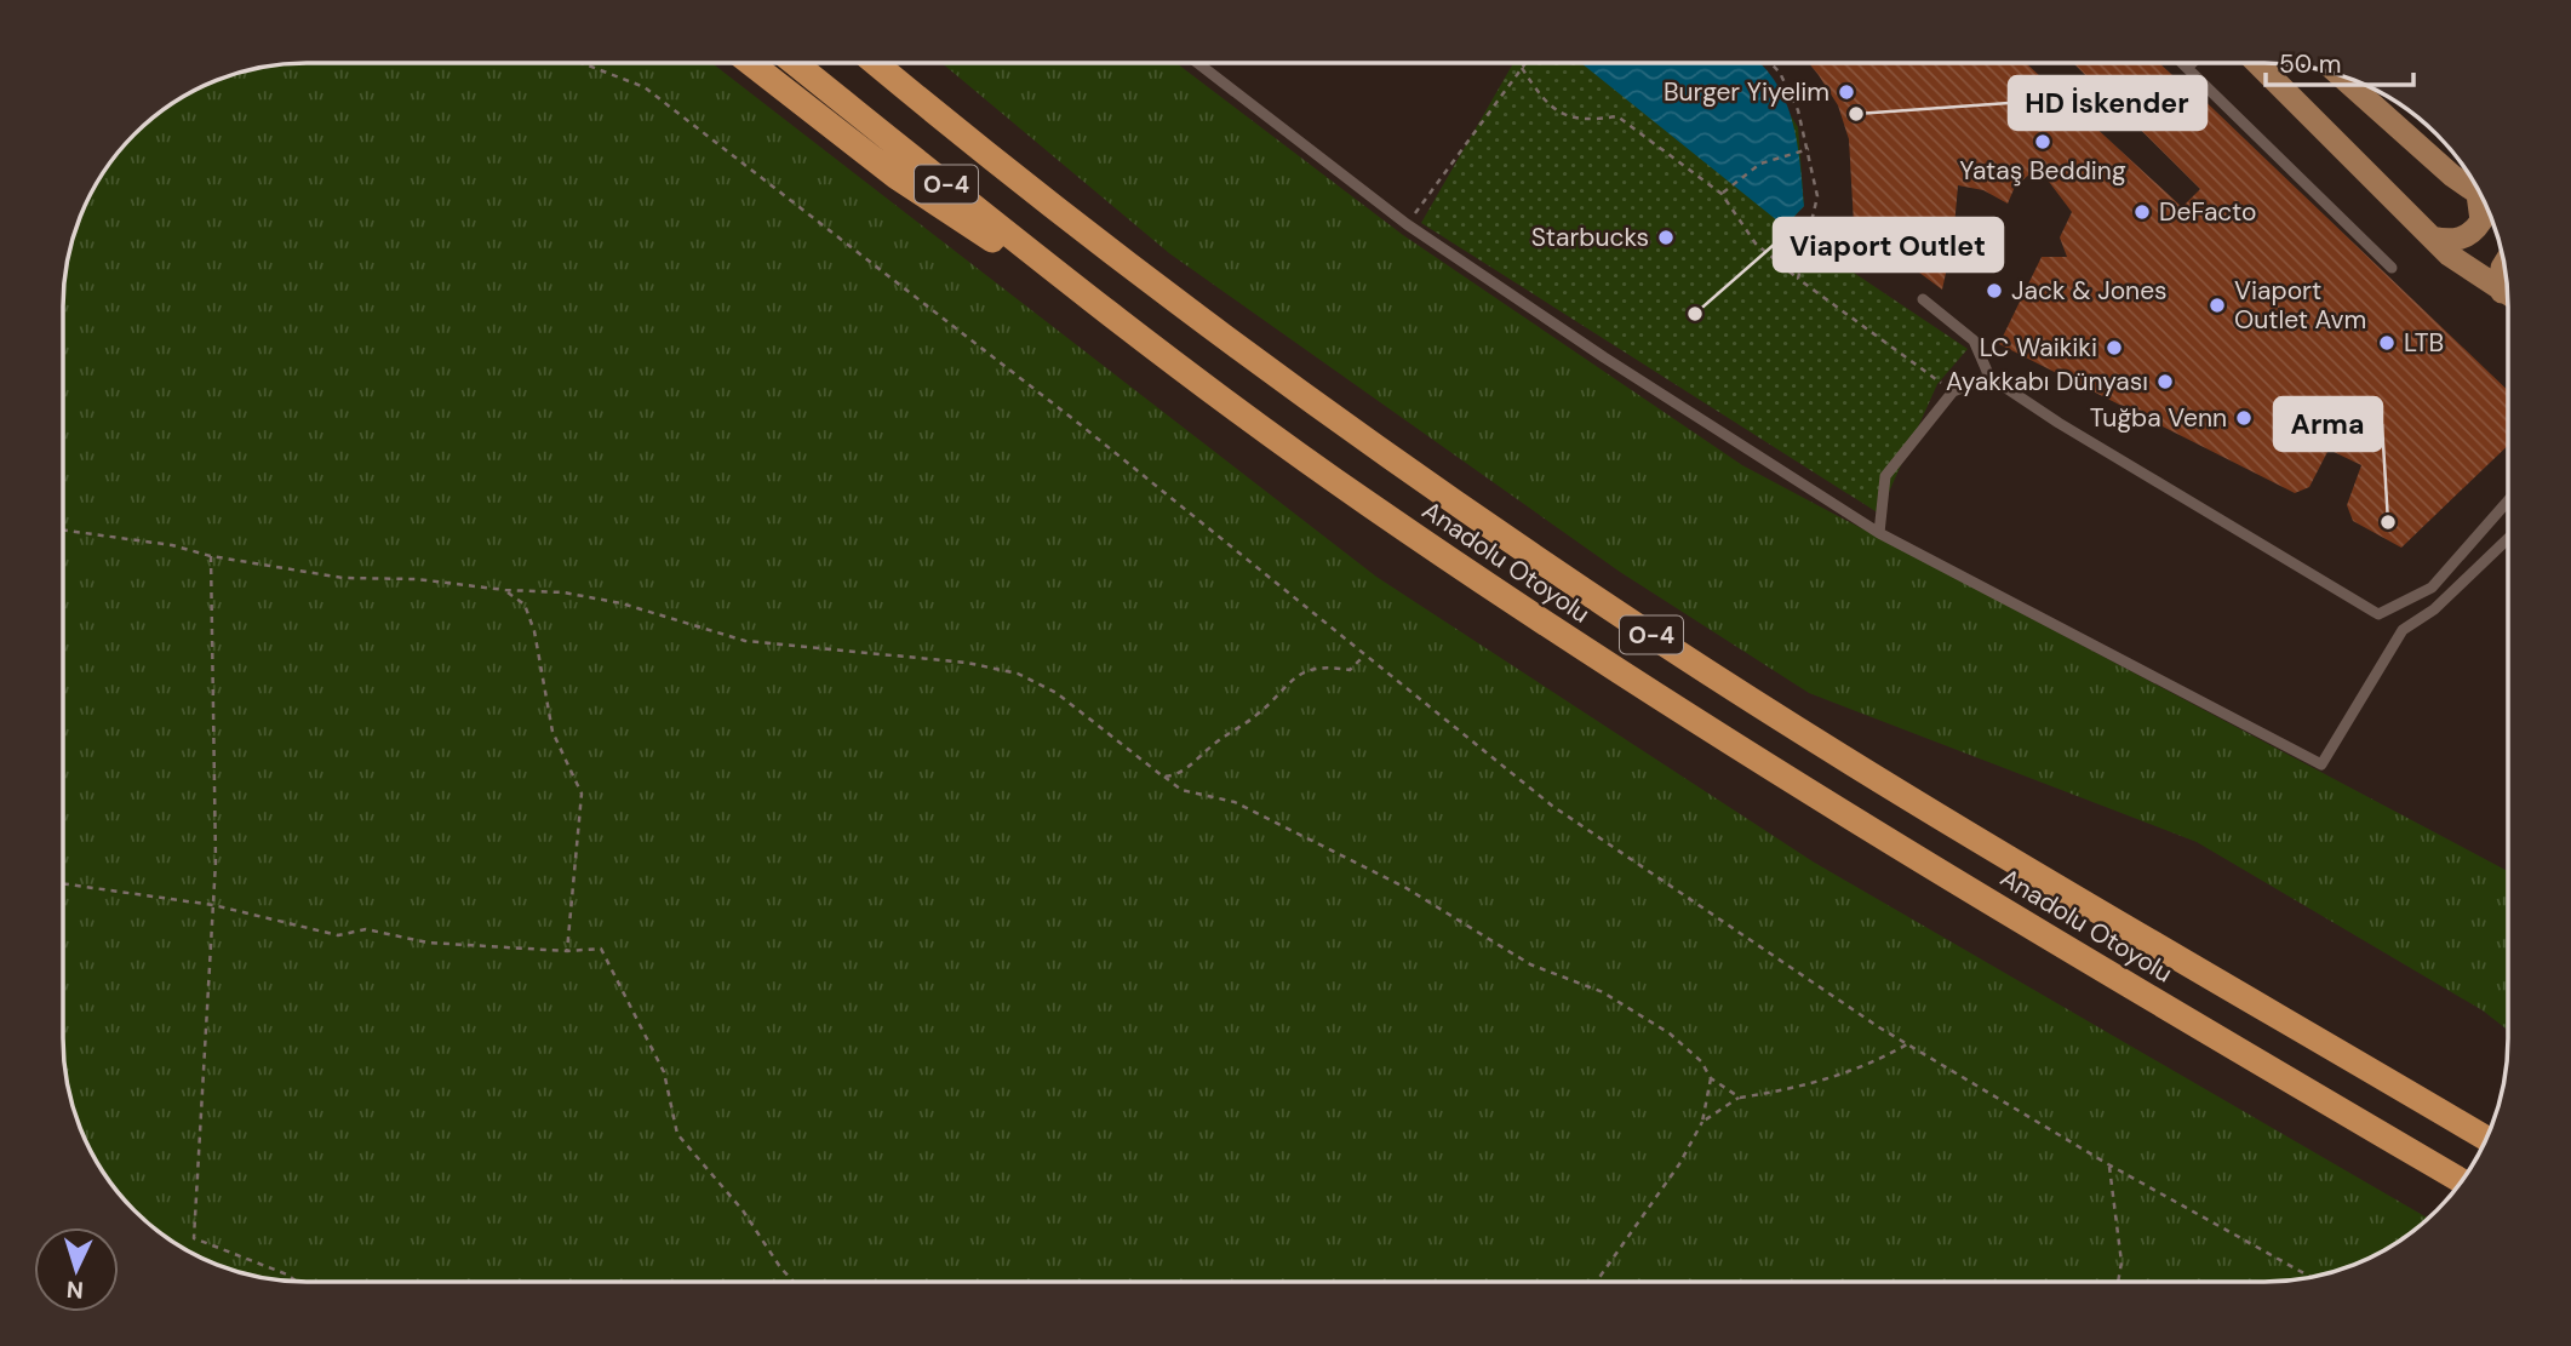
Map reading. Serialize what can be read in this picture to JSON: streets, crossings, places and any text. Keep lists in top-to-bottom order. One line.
{"streets":{"highway":["O-4","Anadolu Otoyolu"]},"places":["Burger Yiyelim","HD İskender","Yataş Bedding","DeFacto","Starbucks","Jack & Jones","Viaport Outlet Avm","Viaport Outlet","LTB","LC Waikiki","Ayakkabı Dünyası","Tuğba Venn","Arma"],"scale_bar":"50 m","north":"bottom"}
